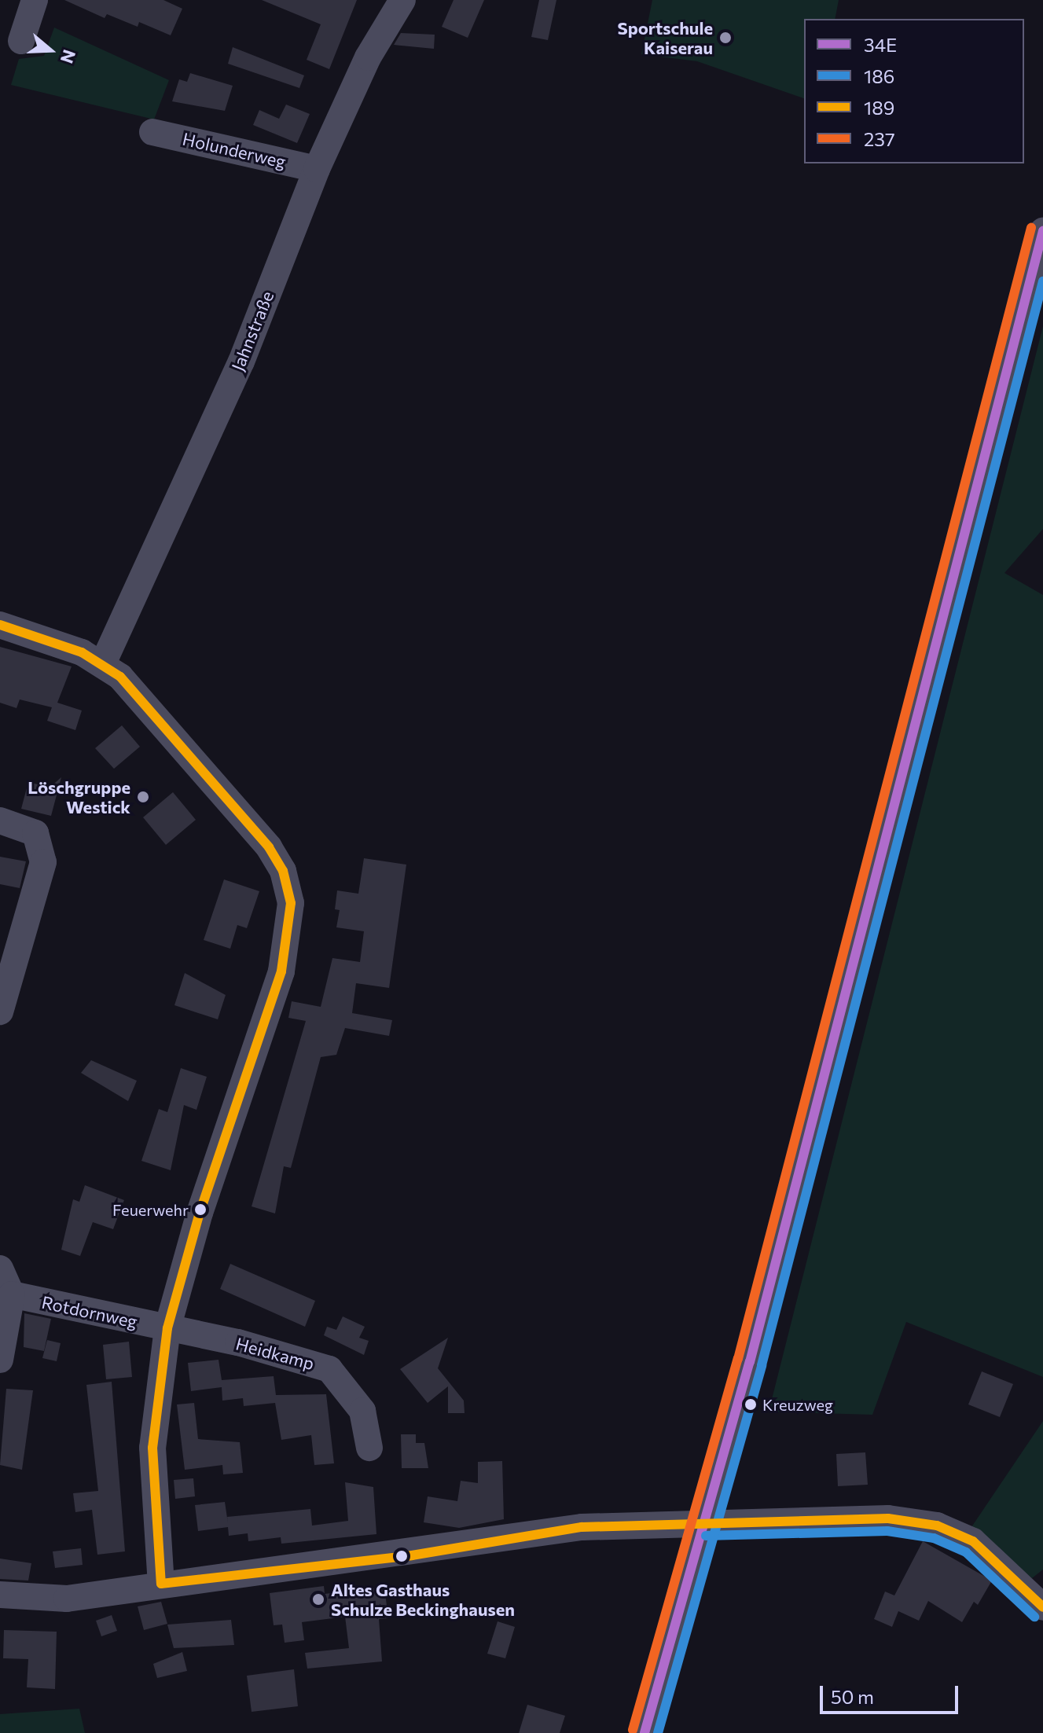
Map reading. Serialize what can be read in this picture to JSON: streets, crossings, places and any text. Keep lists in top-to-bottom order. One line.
{"streets":{"street":["Holunderweg","Jahnstraße","Rotdornweg","Heidkamp"]},"crossings":[["Holunderweg","Jahnstraße"],["Rotdornweg","Heidkamp"]],"places":["Sportschule Kaiserau","Löschgruppe Westick","Feuerwehr","Kreuzweg","Altes Gasthaus Schulze Beckinghausen"],"lines":["transit line 237","transit line 34E","transit line 186","transit line 189"],"legend":["34E","186","189","237"],"scale_bar":"50 m","north":"right"}
